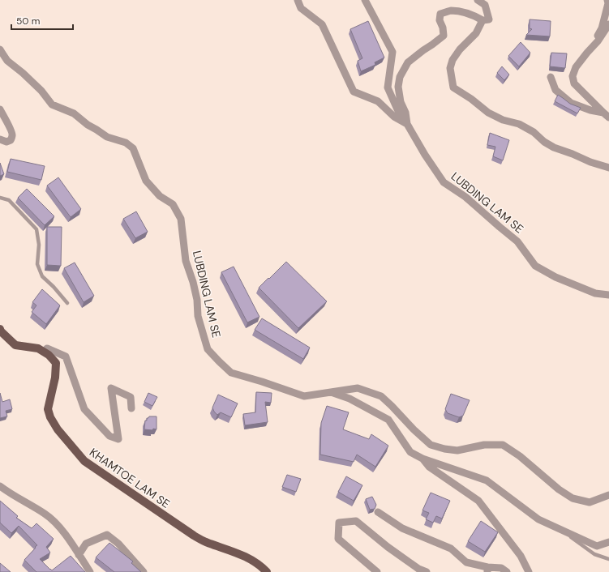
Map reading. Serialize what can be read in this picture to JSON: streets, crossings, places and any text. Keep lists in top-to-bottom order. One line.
{"streets":{"main road":["KHAMTOE LAM SE"],"street":["LUBDING LAM SE"]},"scale_bar":"50 m"}
